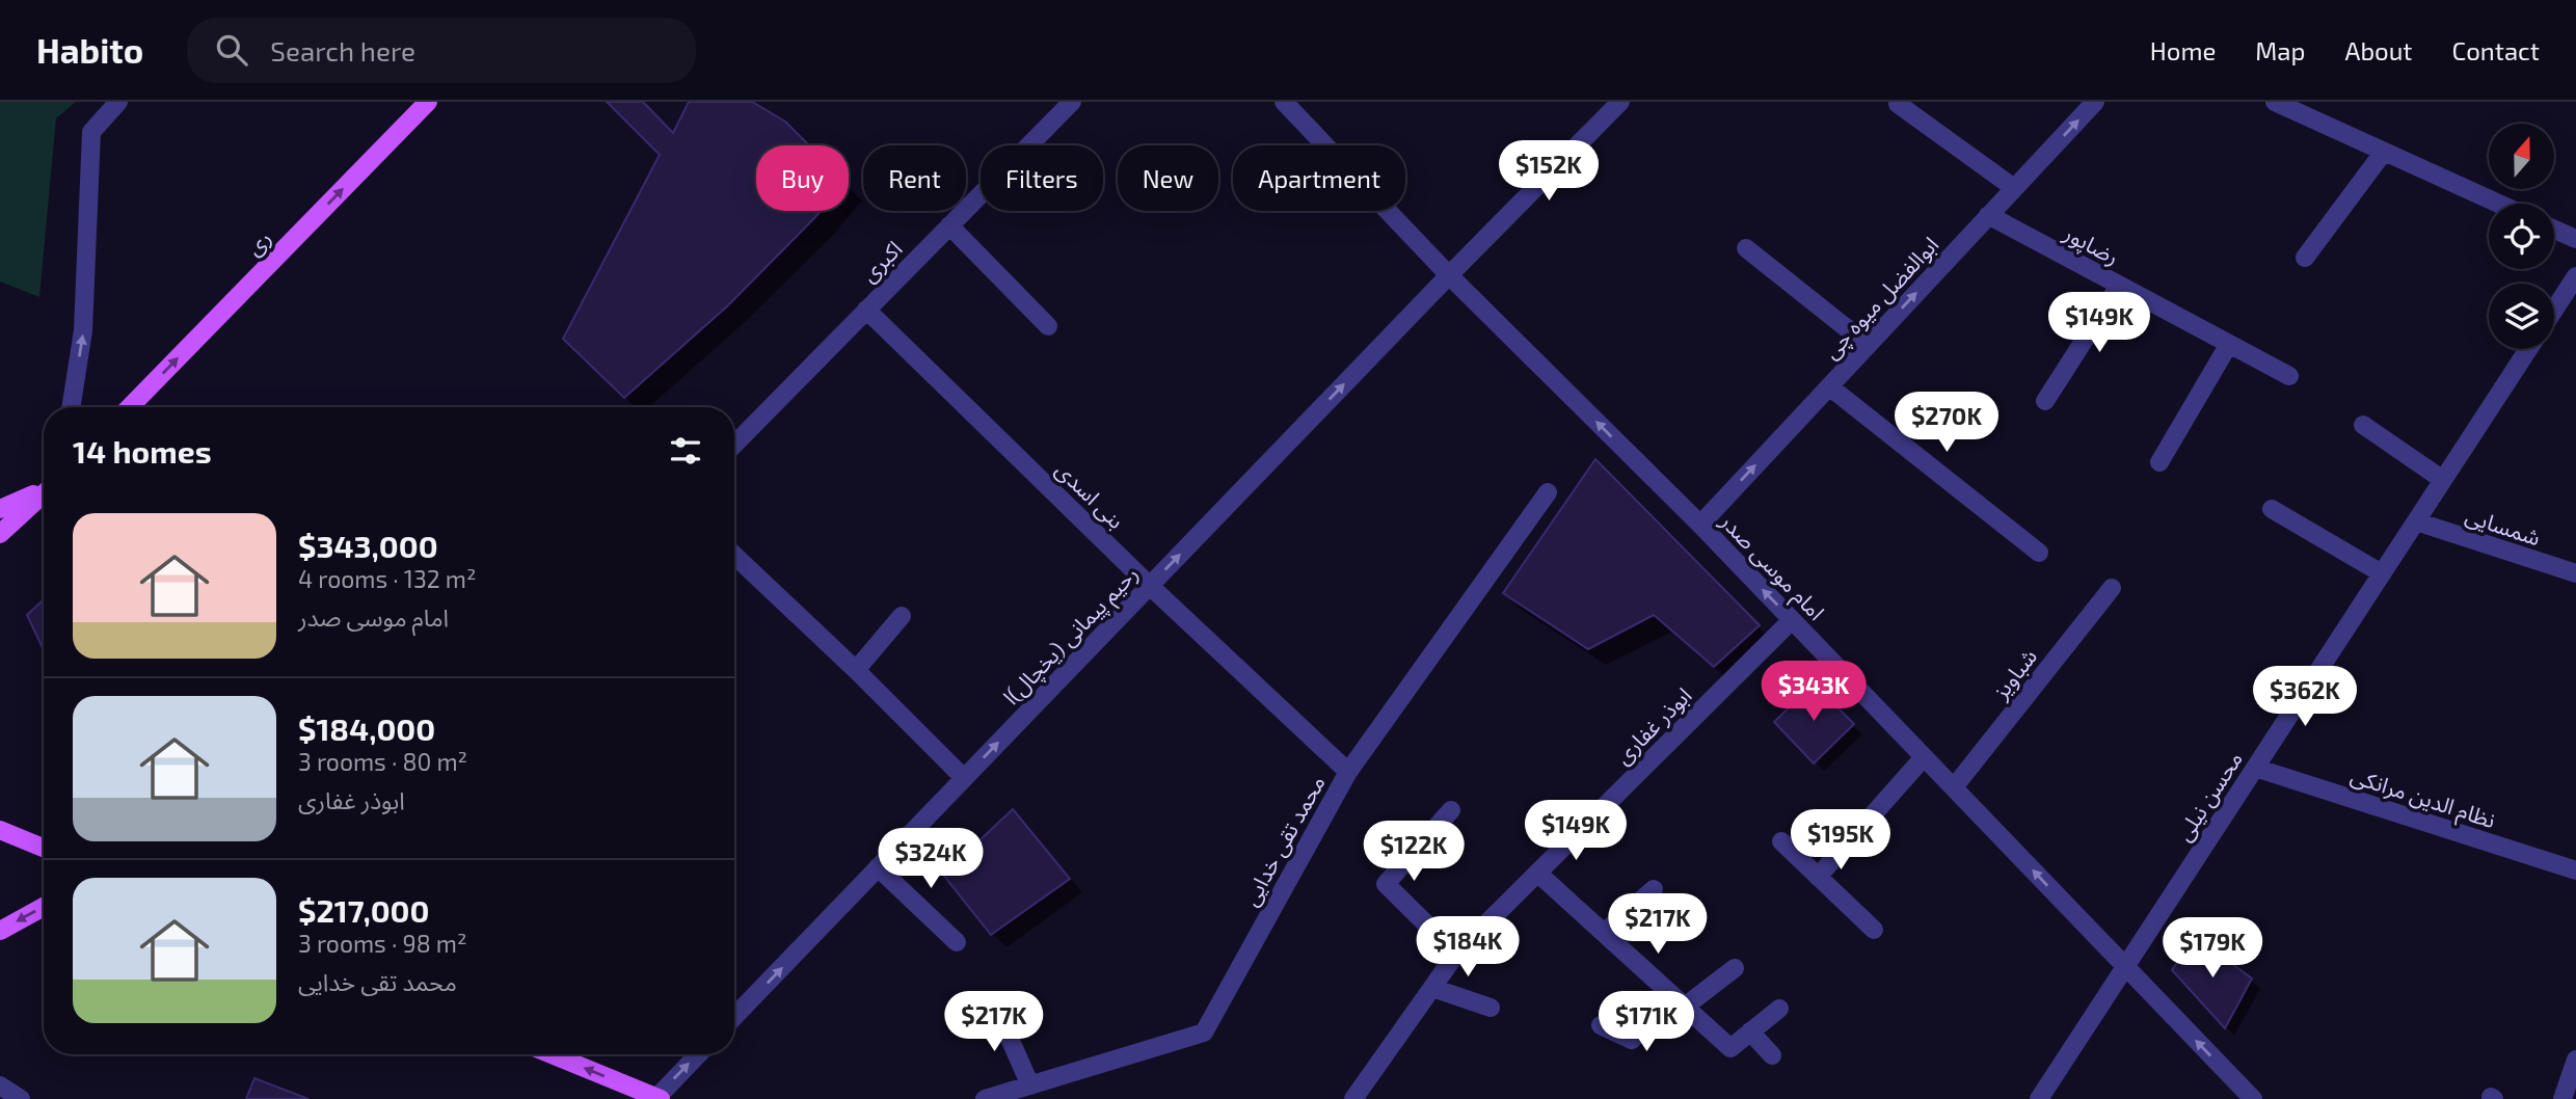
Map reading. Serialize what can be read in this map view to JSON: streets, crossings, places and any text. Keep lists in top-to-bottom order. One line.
{"streets":{"main road":["ری"],"street":["رضاپور","اکبری","ابوالفضل میوه چی","بنی اسدی","شمسایی","امام موسی صدر","رحیم پیمانی (یخچال)ا","شباویز","ابوذر غفاری","محسن نیلی","نظام الدین مرانکی","محمد تقی خدایی"]},"crossings":[["رضاپور","ابوالفضل میوه چی"],["اکبری","بنی اسدی"],["ابوالفضل میوه چی","امام موسی صدر"],["بنی اسدی","رحیم پیمانی (یخچال)ا"],["بنی اسدی","محمد تقی خدایی"],["شمسایی","محسن نیلی"],["امام موسی صدر","رحیم پیمانی (یخچال)ا"],["امام موسی صدر","شباویز"],["امام موسی صدر","ابوذر غفاری"],["امام موسی صدر","محسن نیلی"],["محسن نیلی","نظام الدین مرانکی"]],"one_way":["ری","ابوالفضل میوه چی","امام موسی صدر","رحیم پیمانی (یخچال)ا"],"north":"top","page":{"header":"Habito","search":"Search here","nav":["Home","Map","About","Contact"],"price":["$152K","$149K","$270K","$343K","$362K","$149K","$195K","$122K","$324K","$217K","$184K","$179K","$217K","$171K"],"chip":["Buy","Rent","Filters","New","Apartment"],"heading":"14 homes","list":[{"name":"$343,000","note":"4 rooms · 132 m² · امام موسی صدر"},{"name":"$184,000","note":"3 rooms · 80 m² · ابوذر غفاری"},{"name":"$217,000","note":"3 rooms · 98 m² · محمد تقی خدایی"}]}}
